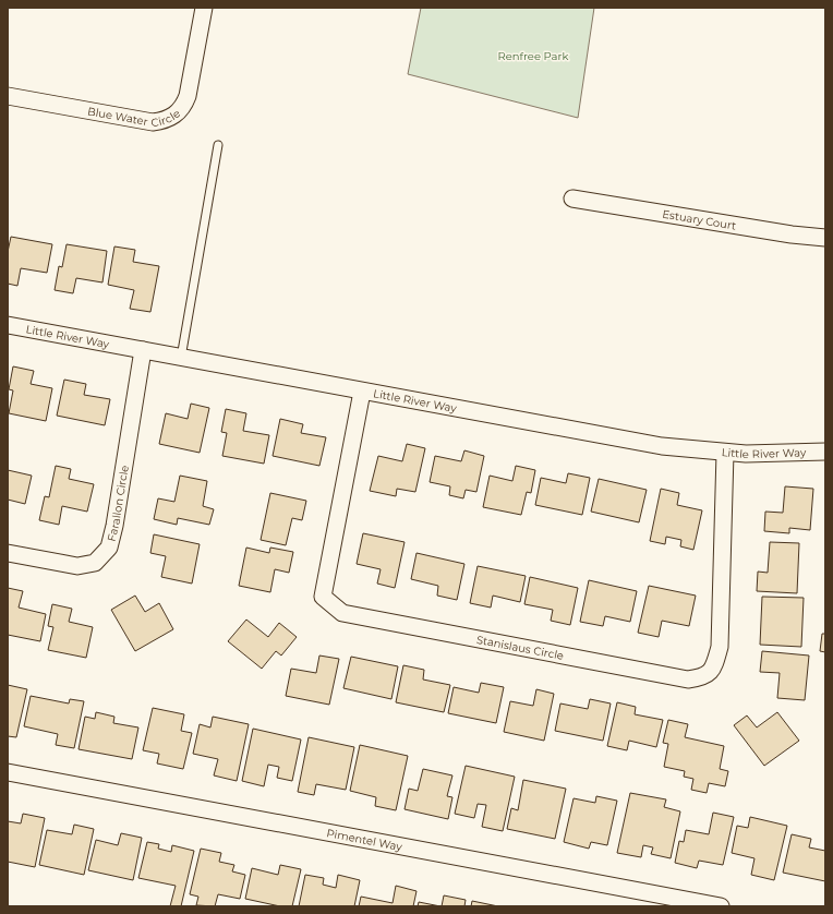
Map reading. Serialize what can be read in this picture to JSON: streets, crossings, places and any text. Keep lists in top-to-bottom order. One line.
{"streets":{"street":["Blue Water Circle","Estuary Court","Little River Way","Farallon Circle","Stanislaus Circle","Pimentel Way"]},"crossings":[["Little River Way","Farallon Circle"],["Little River Way","Stanislaus Circle"]],"parks":["Renfree Park"]}
